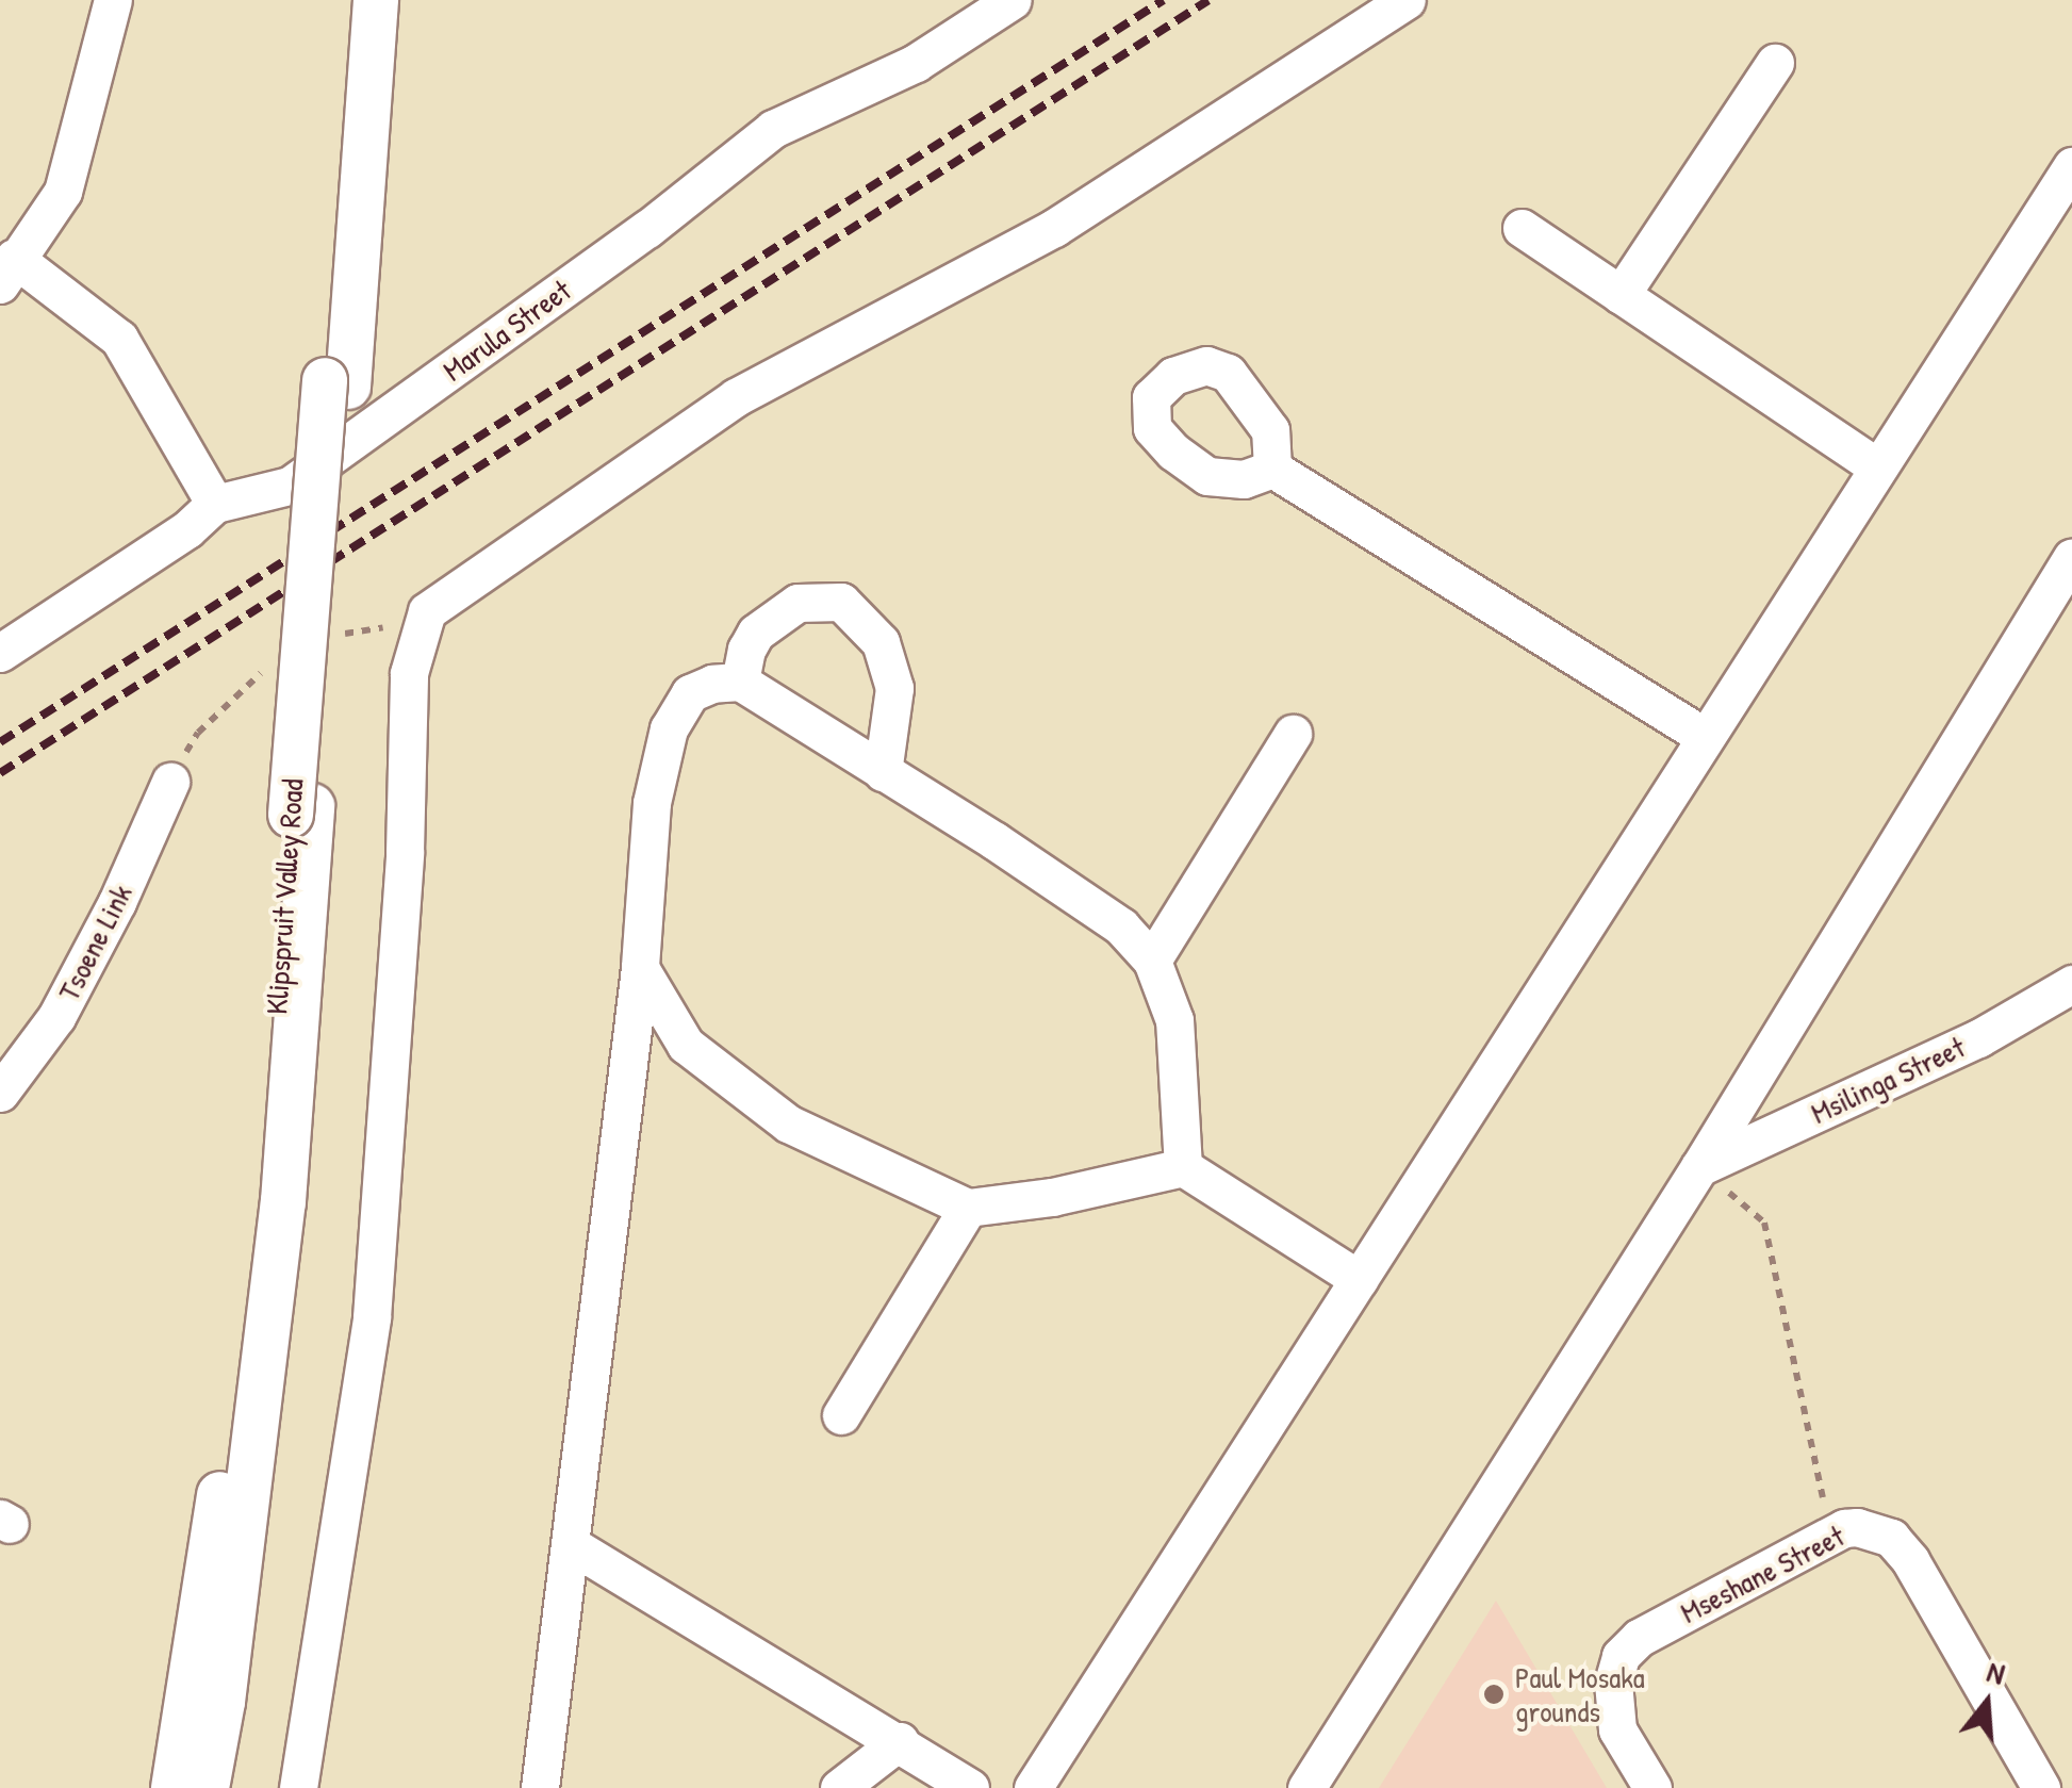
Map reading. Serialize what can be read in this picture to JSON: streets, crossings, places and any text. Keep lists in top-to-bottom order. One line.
{"streets":{"street":["Marula Street","Klipspruit Valley Road","Tsoene Link","Msilinga Street","Mseshane Street"]},"places":["Paul Mosaka grounds"],"north":"top"}
